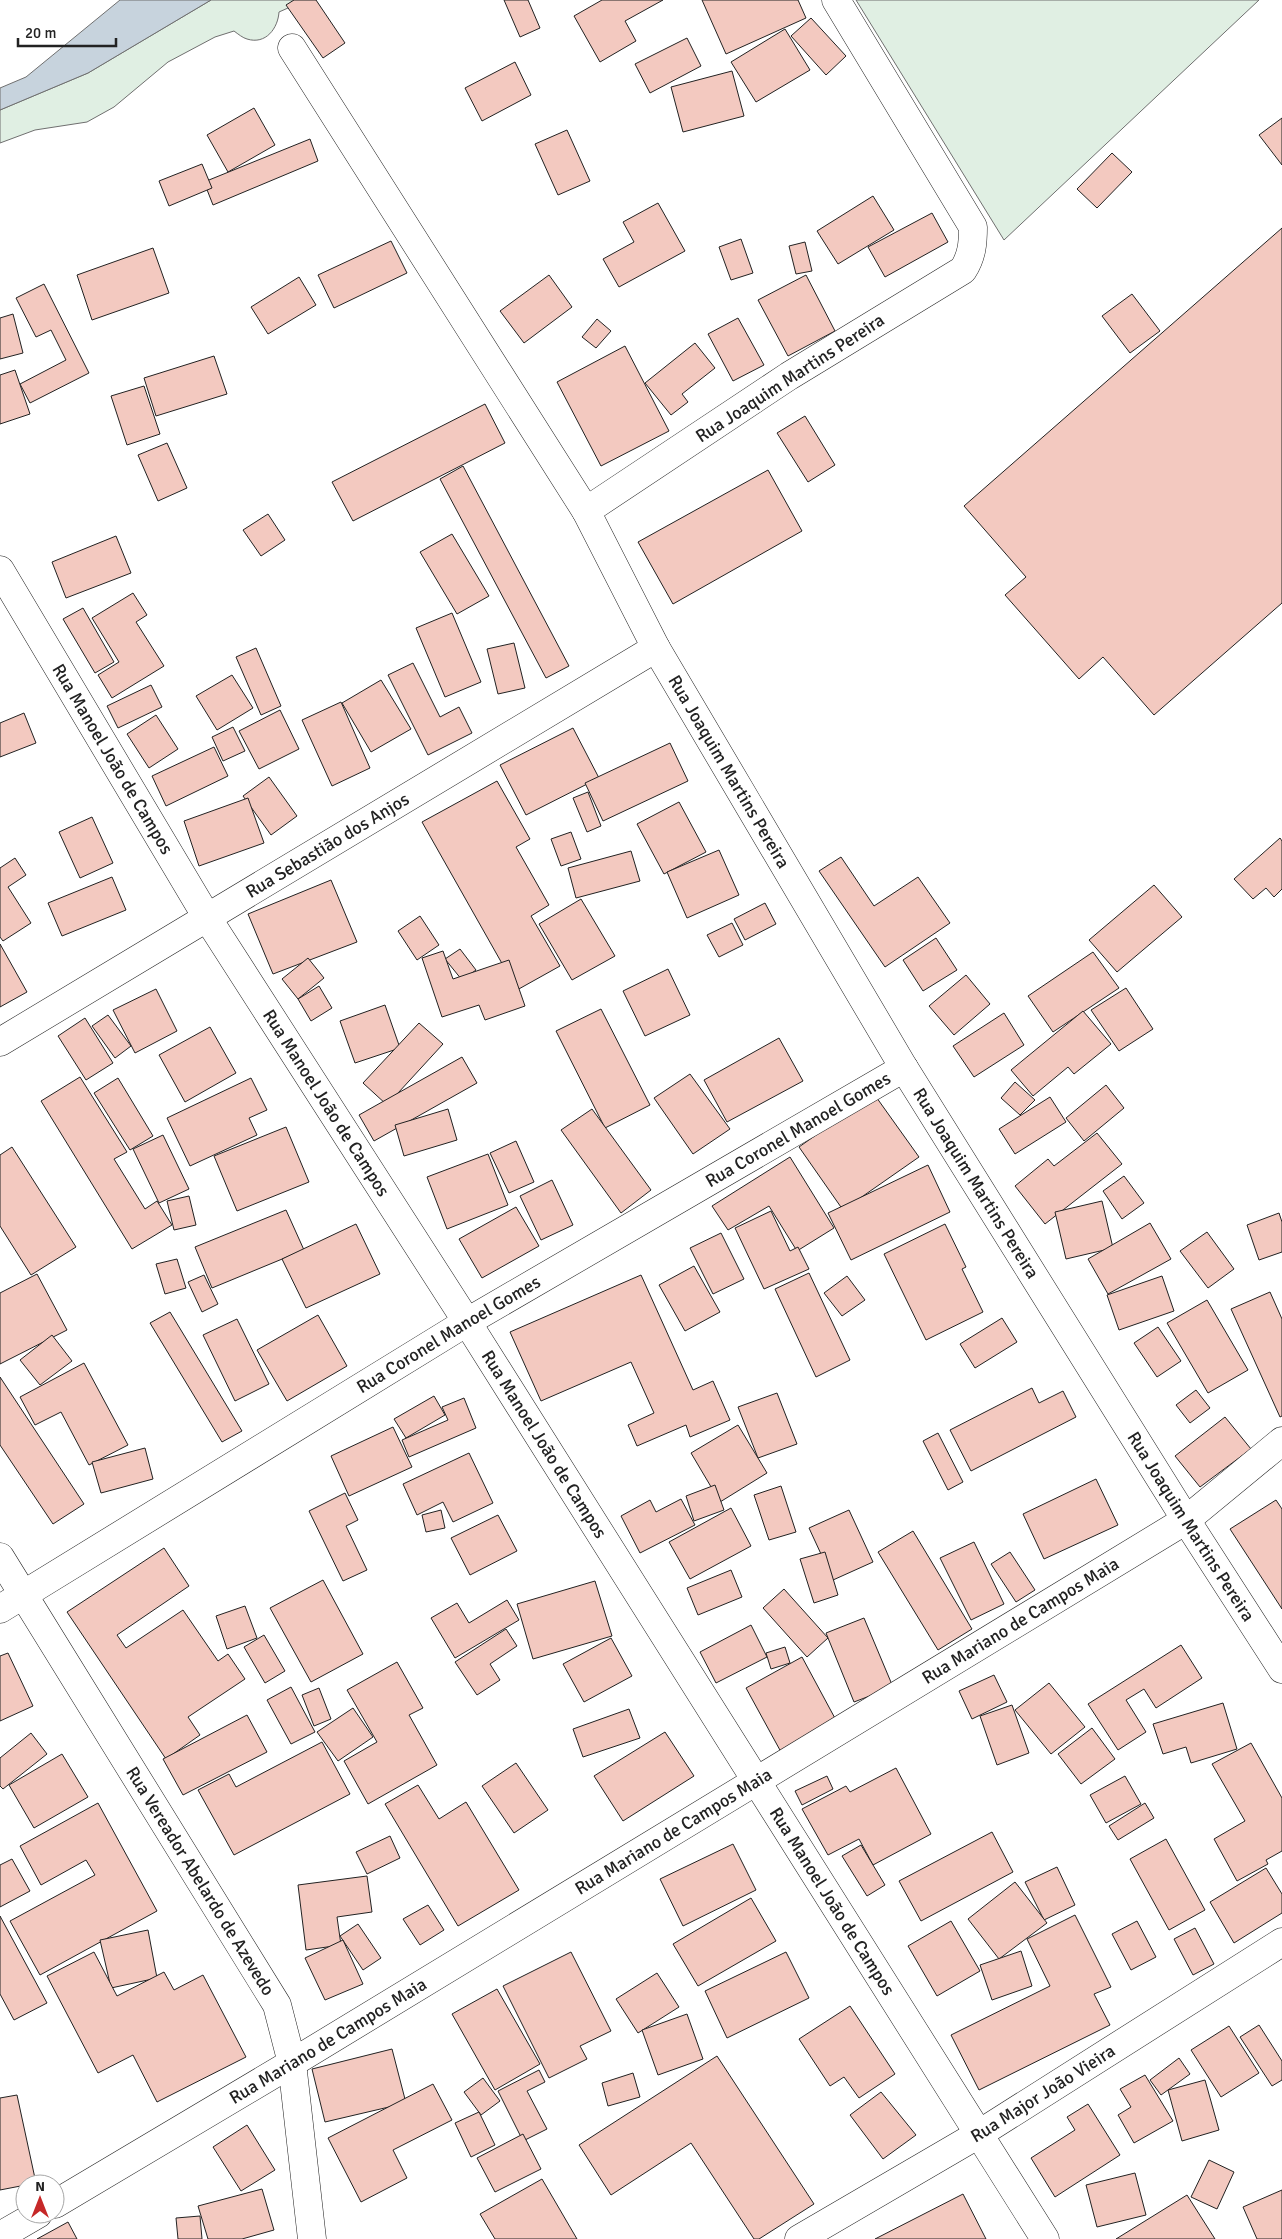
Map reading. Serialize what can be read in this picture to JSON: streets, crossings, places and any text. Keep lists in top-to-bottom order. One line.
{"streets":{"street":["Rua Joaquim Martins Pereira","Rua Manoel João de Campos","Rua Sebastião dos Anjos","Rua Coronel Manoel Gomes","Rua Mariano de Campos Maia","Rua Vereador Abelardo de Azevedo","Rua Major João Vieira"]},"crossings":[["Rua Joaquim Martins Pereira","Rua Sebastião dos Anjos"],["Rua Joaquim Martins Pereira","Rua Coronel Manoel Gomes"],["Rua Joaquim Martins Pereira","Rua Mariano de Campos Maia"],["Rua Manoel João de Campos","Rua Sebastião dos Anjos"],["Rua Manoel João de Campos","Rua Coronel Manoel Gomes"],["Rua Manoel João de Campos","Rua Mariano de Campos Maia"],["Rua Manoel João de Campos","Rua Major João Vieira"],["Rua Coronel Manoel Gomes","Rua Vereador Abelardo de Azevedo"],["Rua Mariano de Campos Maia","Rua Vereador Abelardo de Azevedo"]],"scale_bar":"20 m","north":"top"}
